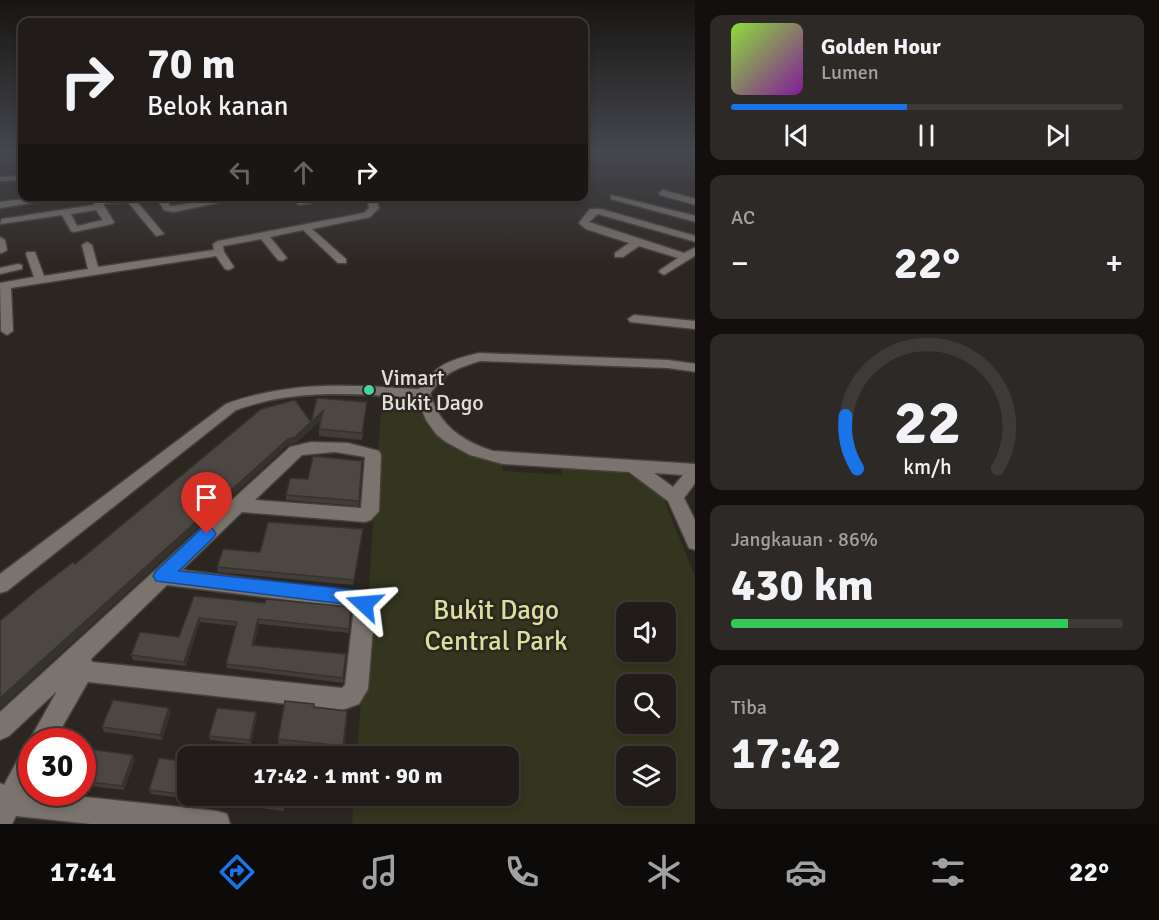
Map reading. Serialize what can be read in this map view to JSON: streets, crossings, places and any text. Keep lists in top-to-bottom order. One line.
{"parks":["Bukit Dago Central Park"],"places":["Vimart Bukit Dago"],"page":{"turn":["70 m","Belok kanan"],"song":["Golden Hour","Lumen"],"tile":["AC",["Jangkauan · 86%","430 km"],["Tiba","17:42"]],"heat":["−","22°","+"],"limit":"30","trip":"17:42 · 1 mnt · 90 m","tabs":["17:41","22°"],"gauge":["22","km/h"]}}
